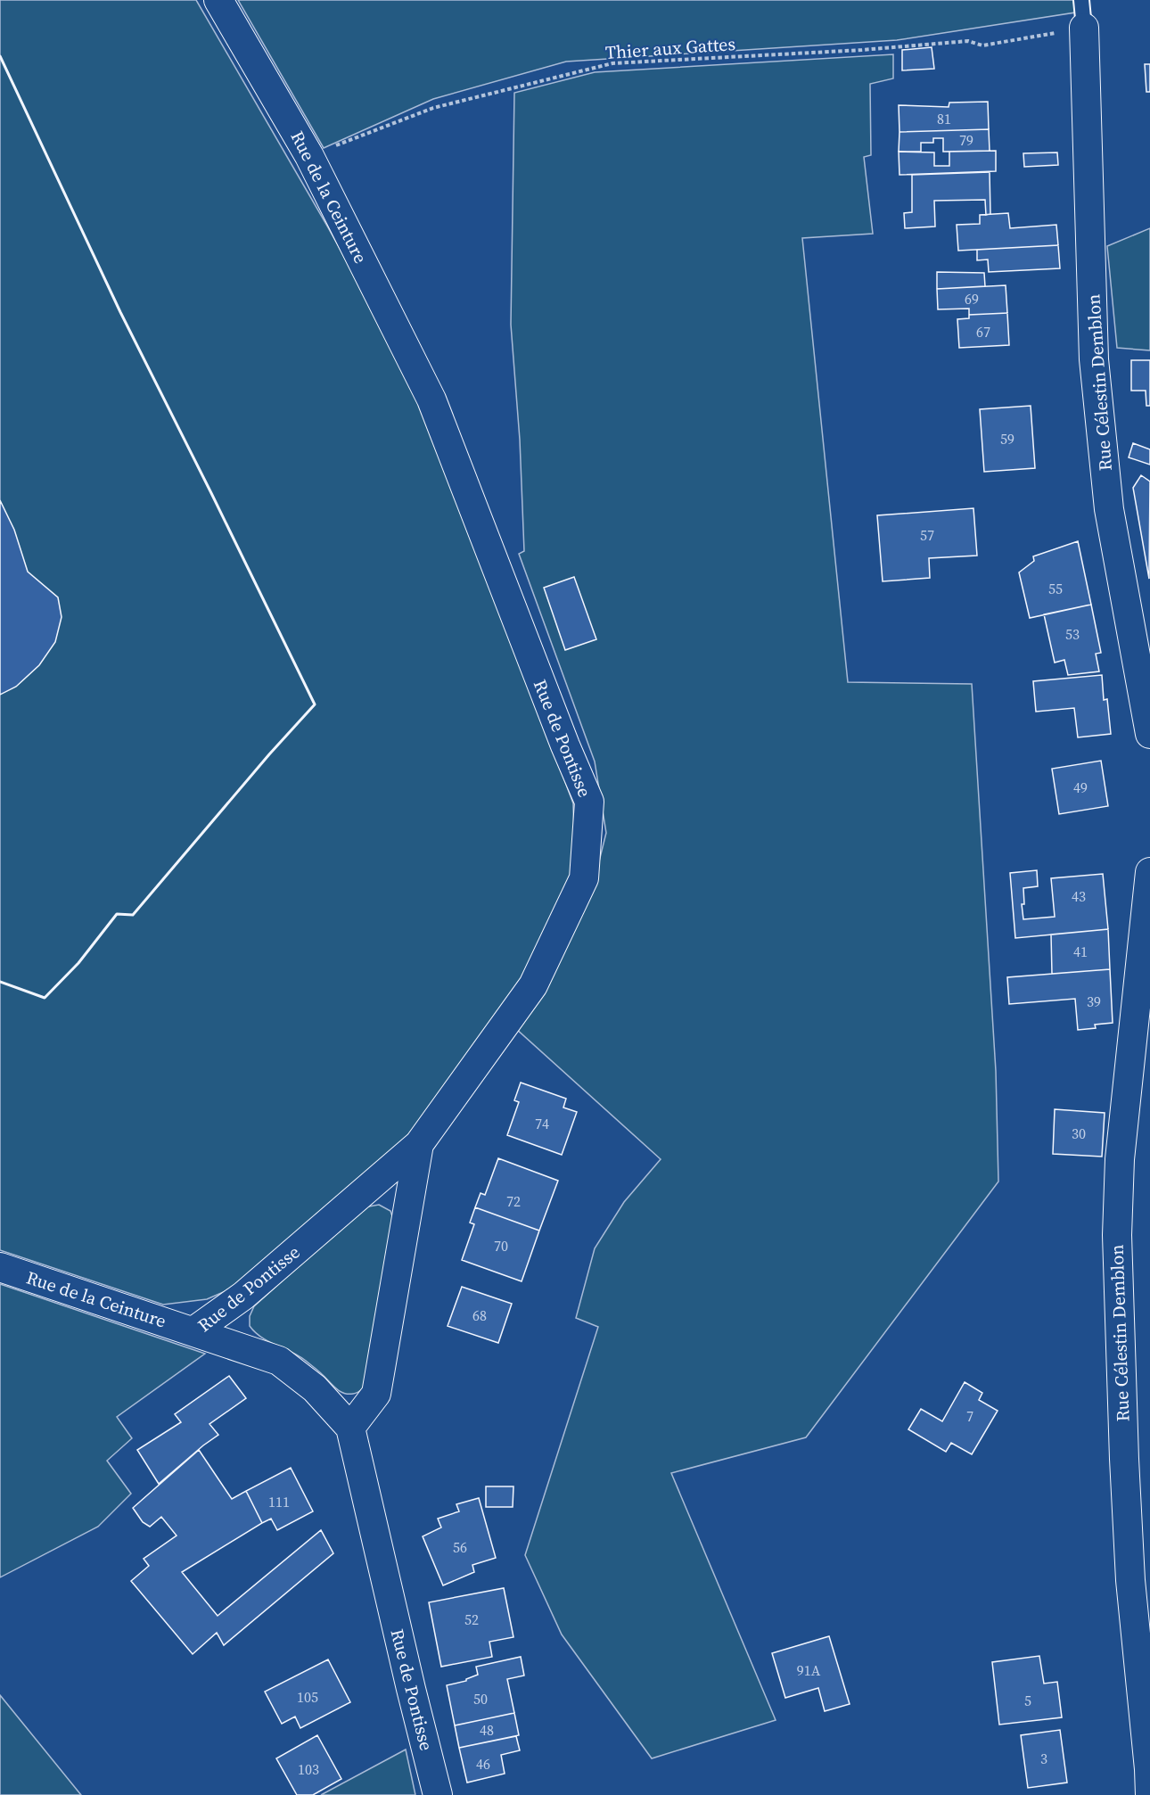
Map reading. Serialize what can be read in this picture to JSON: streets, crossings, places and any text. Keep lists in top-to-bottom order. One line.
{"streets":{"street":["Rue de la Ceinture","Rue Célestin Demblon","Rue de Pontisse"],"path":["Thier aux Gattes"]},"crossings":[["Thier aux Gattes","Rue de la Ceinture"],["Thier aux Gattes","Rue Célestin Demblon"],["Rue de la Ceinture","Rue de Pontisse"]],"house_numbers":["81","79","69","67","59","57","55","53","49","43","41","39","74","30","72","70","68","7","111","56","52","91A","105","50","5","48","3","46","103"]}
